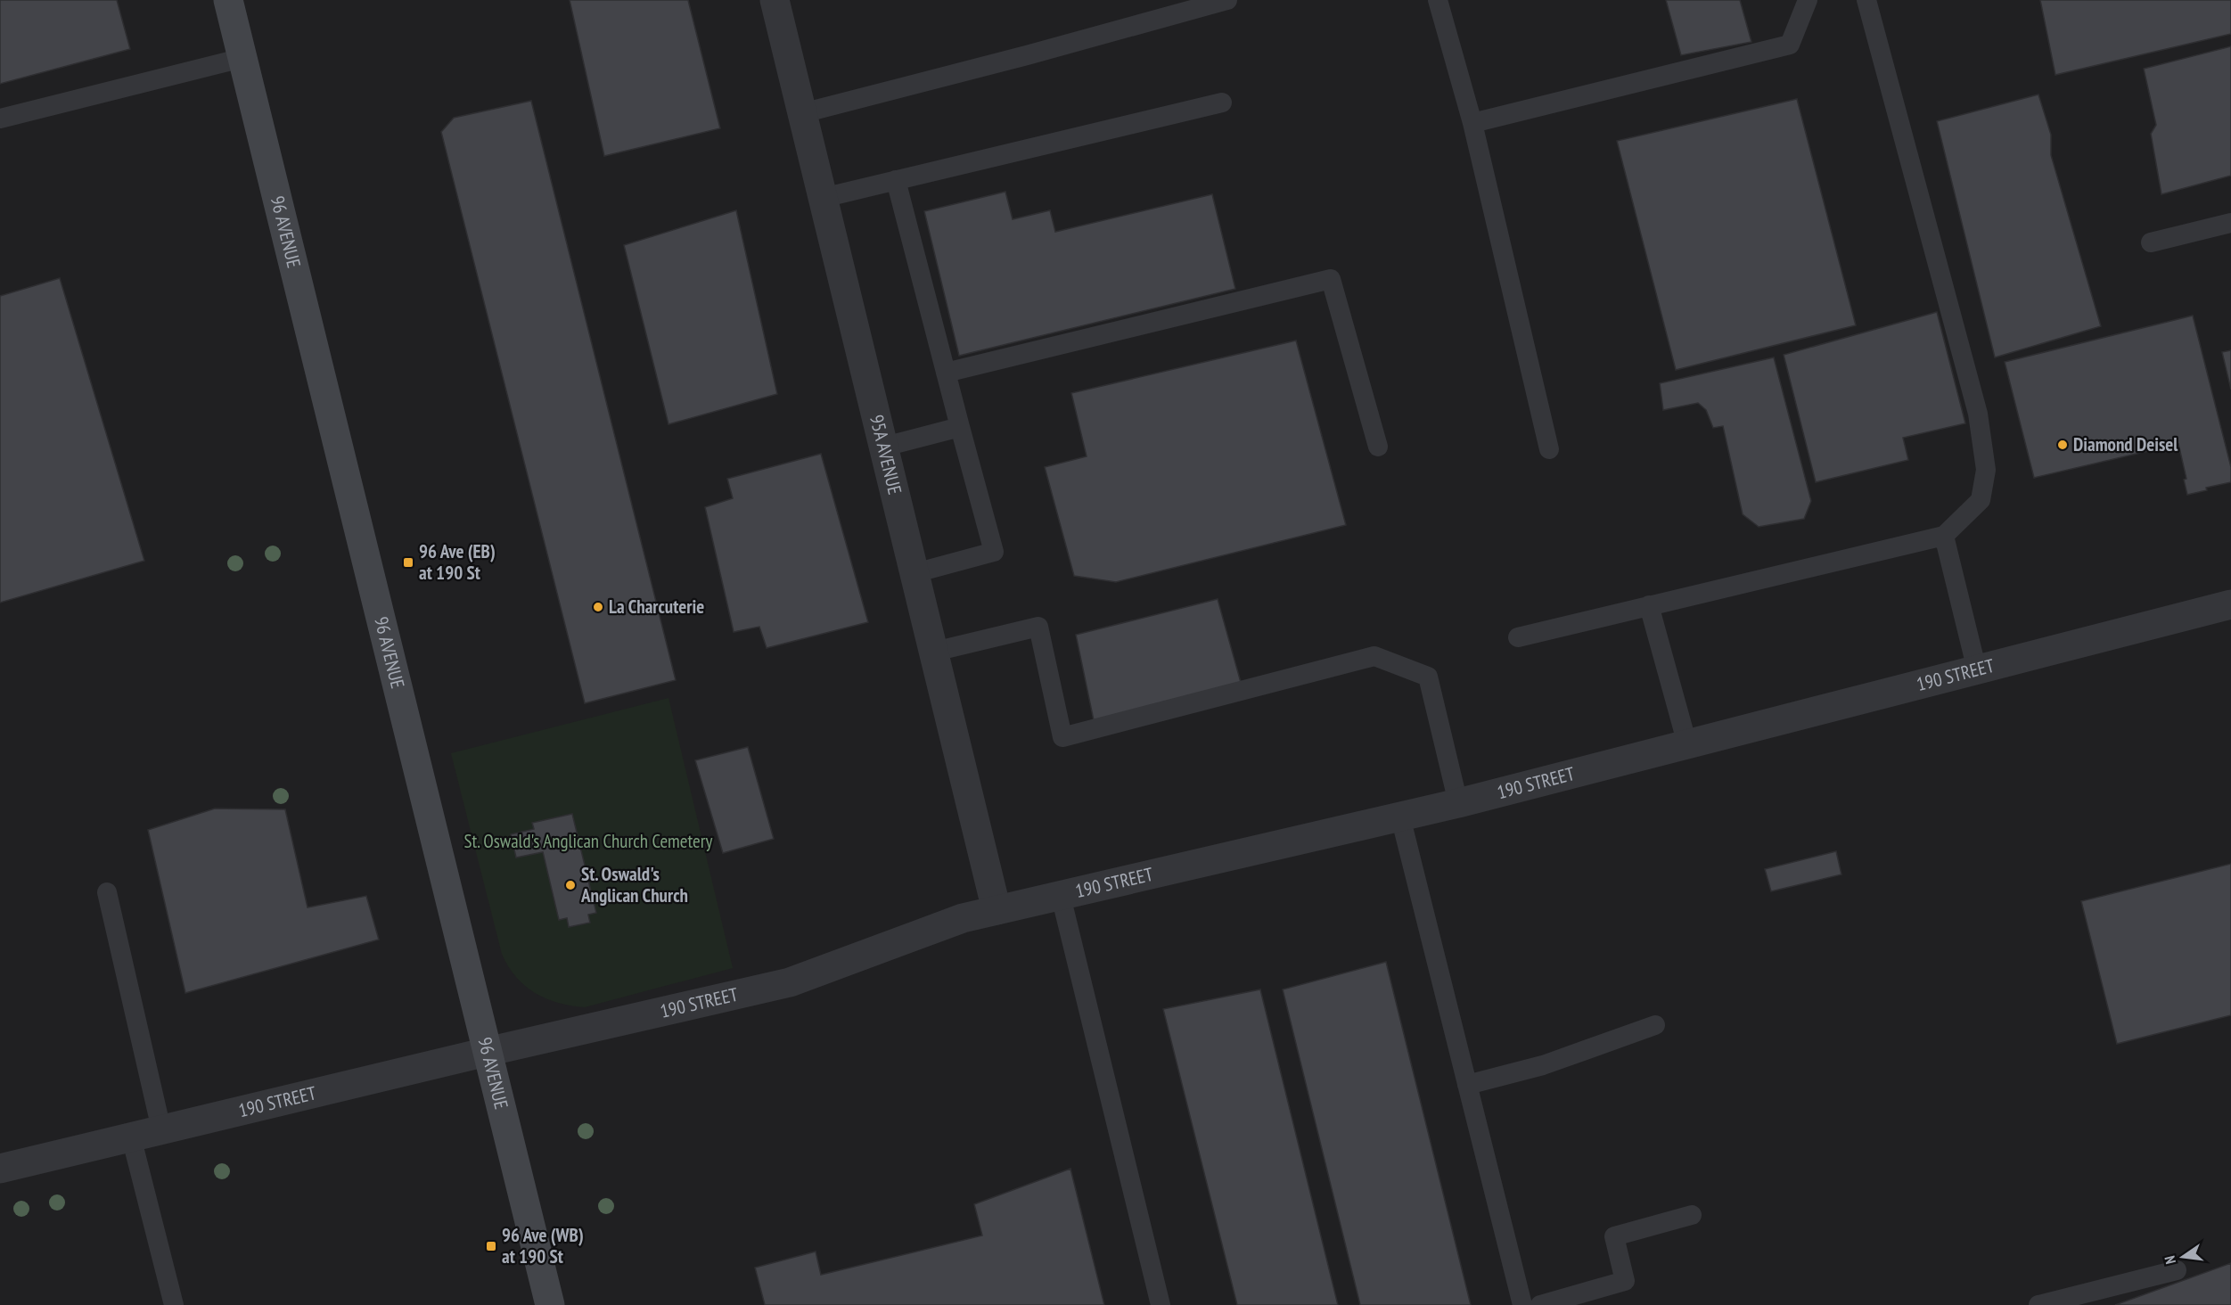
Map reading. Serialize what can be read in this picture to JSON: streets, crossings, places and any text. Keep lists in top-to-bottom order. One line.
{"streets":{"main road":["96 AVENUE"],"street":["95A AVENUE","190 STREET"]},"crossings":[["96 AVENUE","190 STREET"],["95A AVENUE","190 STREET"]],"parks":["St. Oswald's Anglican Church Cemetery"],"places":{"other":["Diamond Deisel","La Charcuterie","St. Oswald's Anglican Church"],"transit":["96 Ave (EB) at 190 St","96 Ave (WB) at 190 St"]},"north":"left"}
